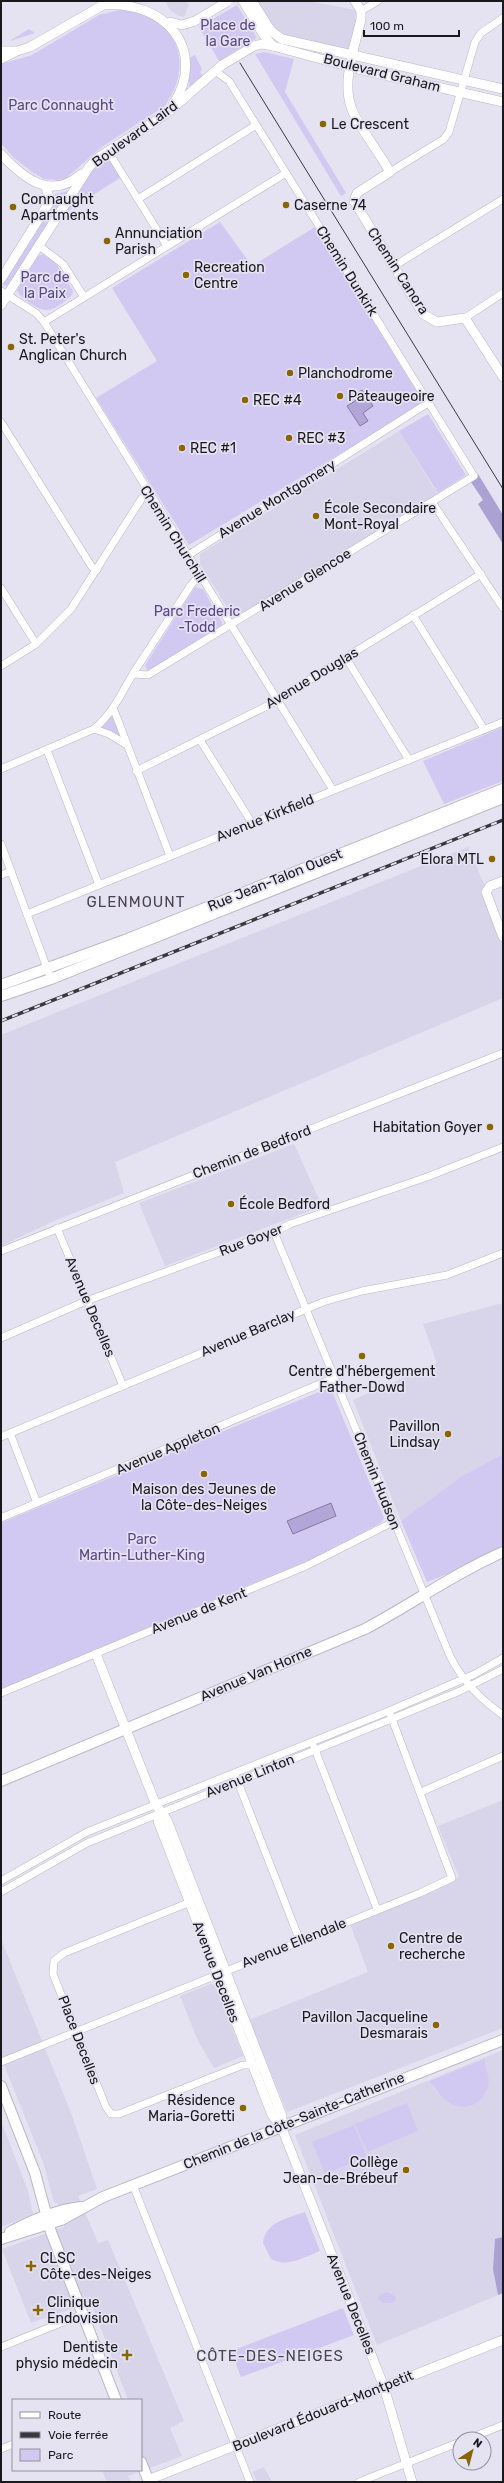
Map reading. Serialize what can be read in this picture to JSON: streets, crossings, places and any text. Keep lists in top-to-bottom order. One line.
{"streets":{"main road":["Rue Jean-Talon Ouest","Avenue Van Horne","Chemin de la Côte-Sainte-Catherine"],"street":["Boulevard Graham","Boulevard Laird","Chemin Dunkirk","Chemin Canora","Avenue Montgomery","Chemin Churchill","Avenue Glencoe","Avenue Douglas","Avenue Kirkfield","Chemin de Bedford","Rue Goyer","Avenue Decelles","Avenue Barclay","Avenue Appleton","Chemin Hudson","Avenue de Kent","Avenue Linton","Avenue Ellendale","Place Decelles","Boulevard Édouard-Montpetit"]},"crossings":[["Boulevard Graham","Boulevard Laird"],["Boulevard Laird","Chemin Dunkirk"],["Boulevard Laird","Chemin Churchill"],["Chemin Dunkirk","Avenue Montgomery"],["Chemin Dunkirk","Avenue Glencoe"],["Avenue Montgomery","Chemin Churchill"],["Chemin Churchill","Avenue Glencoe"],["Chemin Churchill","Avenue Douglas"],["Chemin Churchill","Avenue Kirkfield"],["Chemin de Bedford","Avenue Decelles"],["Rue Goyer","Avenue Decelles"],["Rue Goyer","Chemin Hudson"],["Avenue Decelles","Avenue Barclay"],["Avenue Decelles","Avenue de Kent"],["Avenue Decelles","Avenue Van Horne"],["Avenue Decelles","Avenue Linton"],["Avenue Decelles","Avenue Ellendale"],["Avenue Decelles","Place Decelles"],["Avenue Decelles","Chemin de la Côte-Sainte-Catherine"],["Avenue Decelles","Boulevard Édouard-Montpetit"],["Avenue Barclay","Chemin Hudson"],["Avenue Appleton","Chemin Hudson"],["Chemin Hudson","Avenue de Kent"],["Chemin Hudson","Avenue Van Horne"],["Chemin Hudson","Avenue Linton"],["Avenue Ellendale","Place Decelles"]],"districts":["GLENMOUNT","CÔTE-DES-NEIGES"],"parks":["Place de la Gare","Parc Connaught","Parc de la Paix","Parc Frederic -Todd","Parc Martin-Luther-King"],"places":{"other":["Le Crescent","Caserne 74","Connaught Apartments","Annunciation Parish","Recreation Centre","St. Peter's Anglican Church","Planchodrome","Pateaugeoire","REC #4","REC #3","REC #1","École Secondaire Mont-Royal","Elora MTL","Habitation Goyer","École Bedford","Centre d'hébergement Father-Dowd","Pavillon Lindsay","Maison des Jeunes de la Côte-des-Neiges","Centre de recherche","Pavillon Jacqueline Desmarais","Résidence Maria-Goretti","Collège Jean-de-Brébeuf"],"health":["CLSC Côte-des-Neiges","Clinique Endovision","Dentiste physio médecin"]},"legend":["Route","Voie ferrée","Parc"],"scale_bar":"100 m","north":"top right"}
